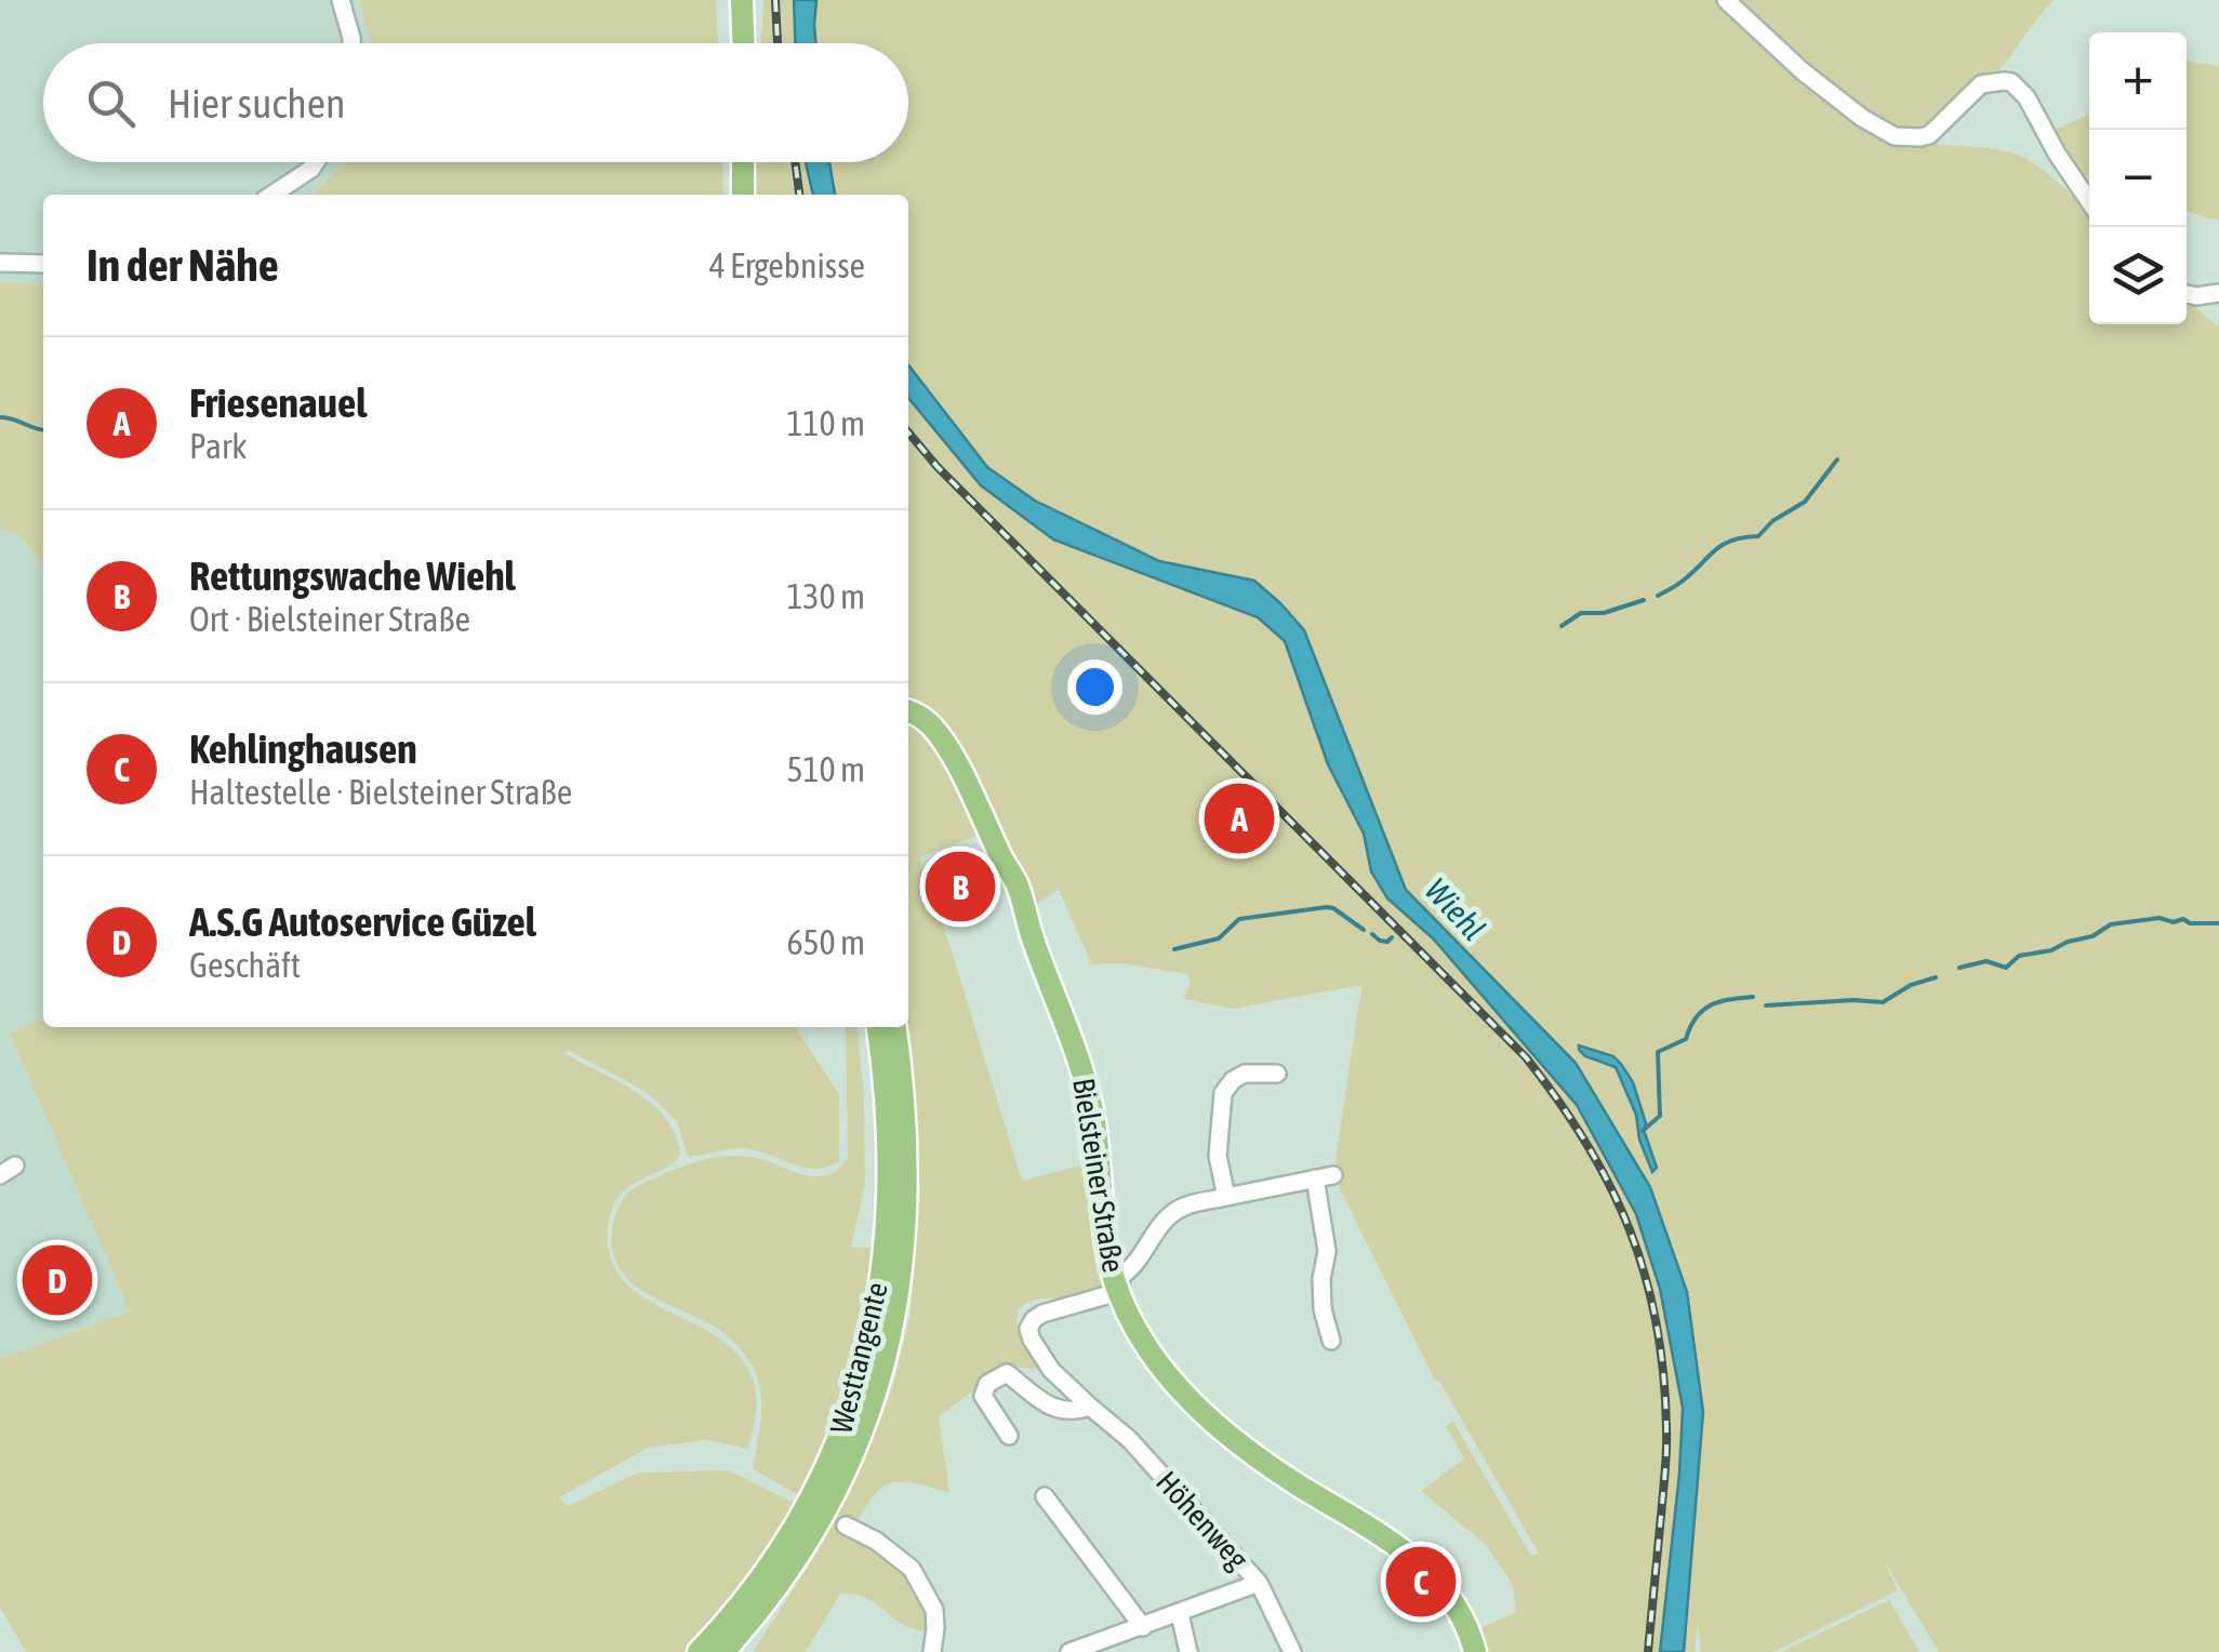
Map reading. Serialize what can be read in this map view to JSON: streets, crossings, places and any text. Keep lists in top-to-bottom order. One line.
{"streets":{"main road":["Bielsteiner Straße","Westtangente"],"street":["Höhenweg"]},"crossings":[["Bielsteiner Straße","Höhenweg"]],"water":["Wiehl"],"page":{"map_buttons":["+","−"],"search":"Hier suchen","heading":["In der Nähe","4 Ergebnisse"],"list":[{"mark":"A","name":"Friesenauel","note":"Park","value":"110 m"},{"mark":"B","name":"Rettungswache Wiehl","note":"Ort · Bielsteiner Straße","value":"130 m"},{"mark":"C","name":"Kehlinghausen","note":"Haltestelle · Bielsteiner Straße","value":"510 m"},{"mark":"D","name":"A.S.G Autoservice Güzel","note":"Geschäft","value":"650 m"}],"pins":["A","B","D","C"]}}
